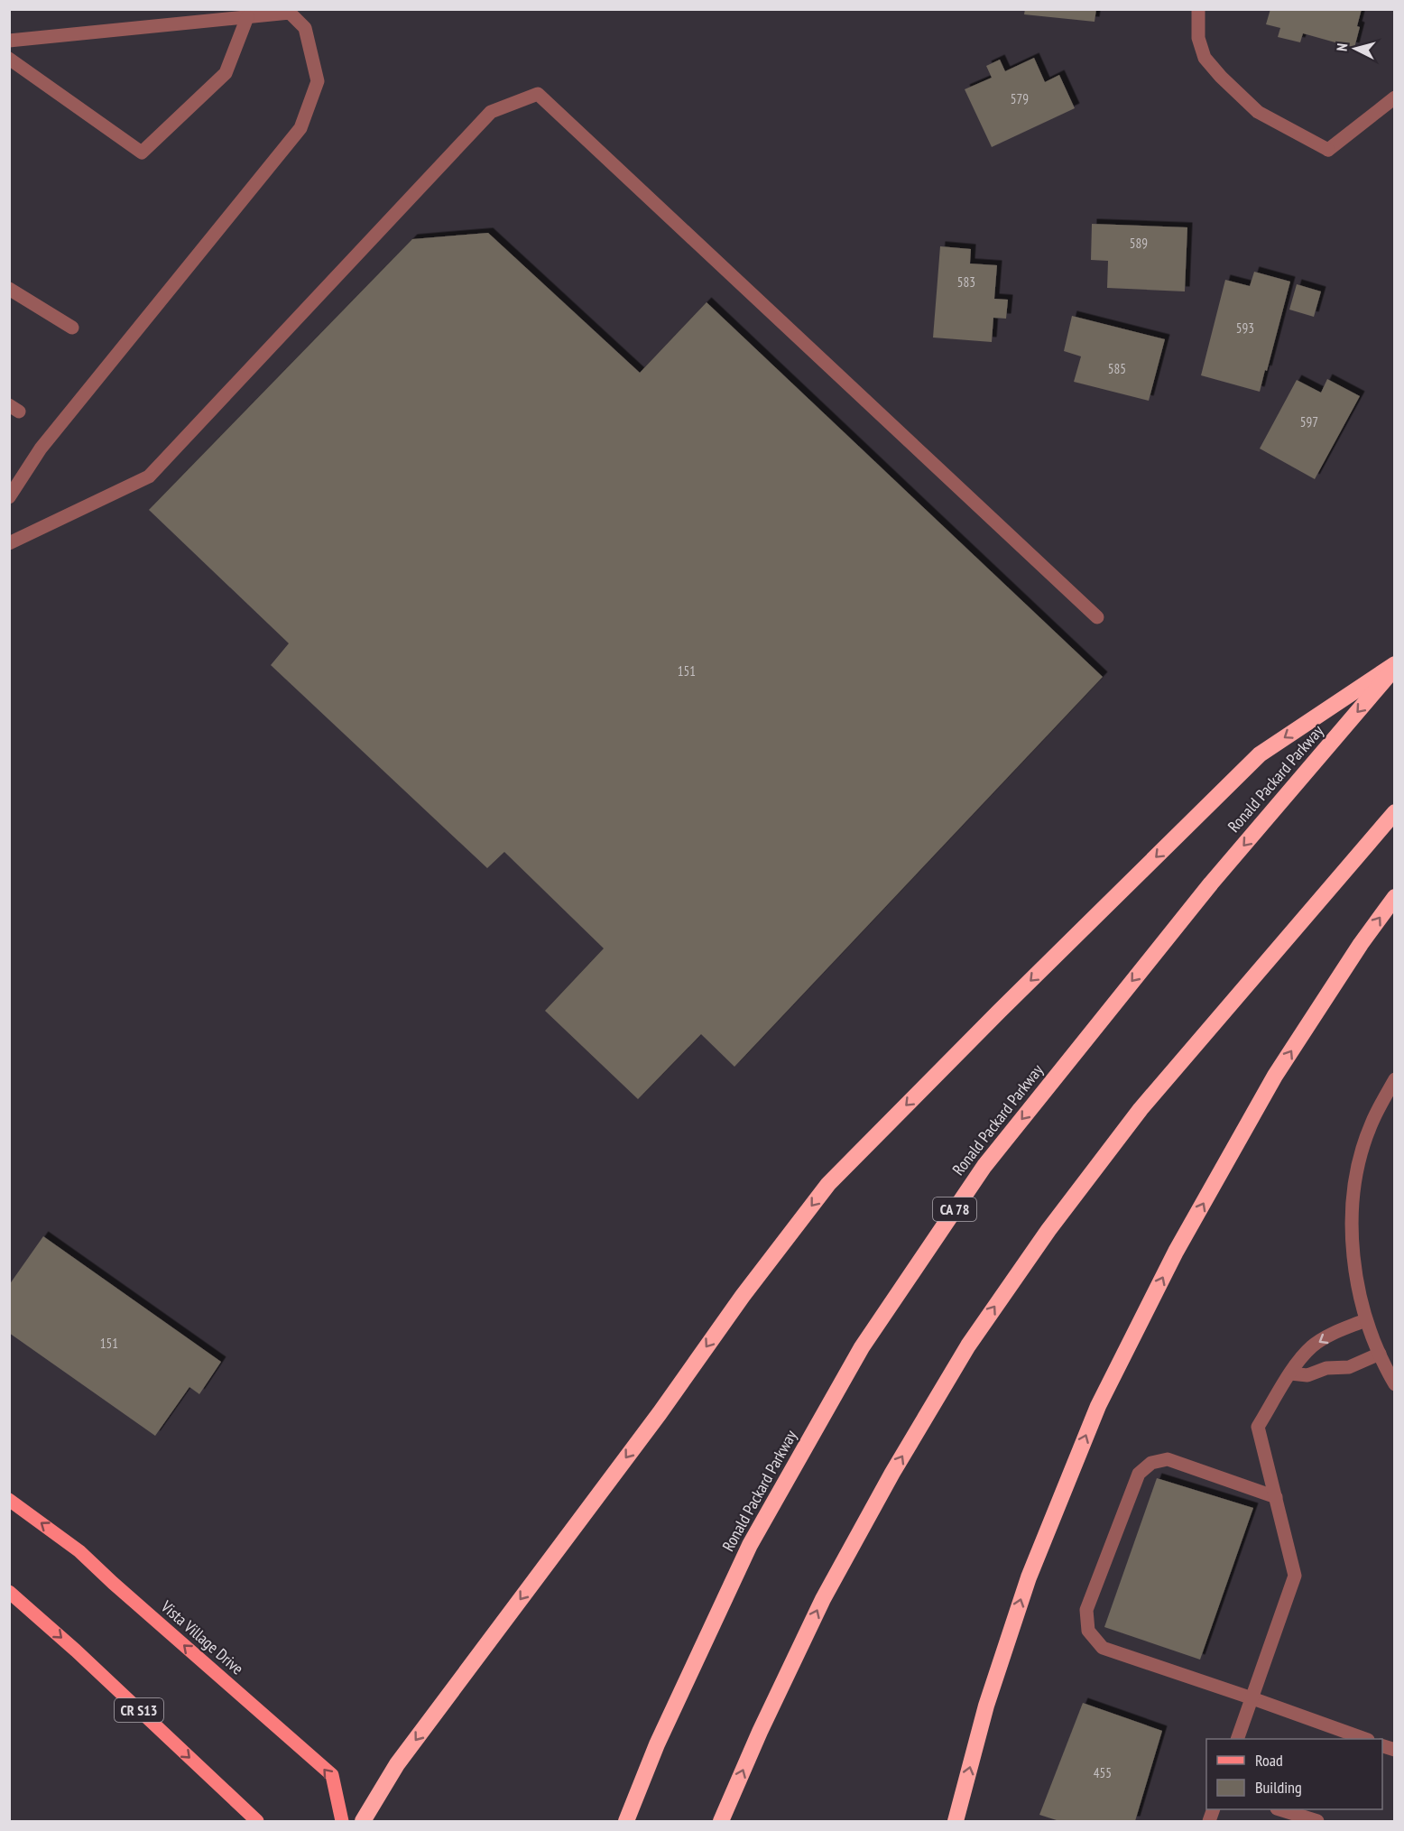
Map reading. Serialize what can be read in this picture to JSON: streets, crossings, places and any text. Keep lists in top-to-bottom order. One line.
{"streets":{"highway":["Ronald Packard Parkway","CA 78"],"main road":["Vista Village Drive","CR S13"]},"house_numbers":["579","589","583","593","585","597","151","151","455"],"legend":["Road","Building"],"north":"left"}
